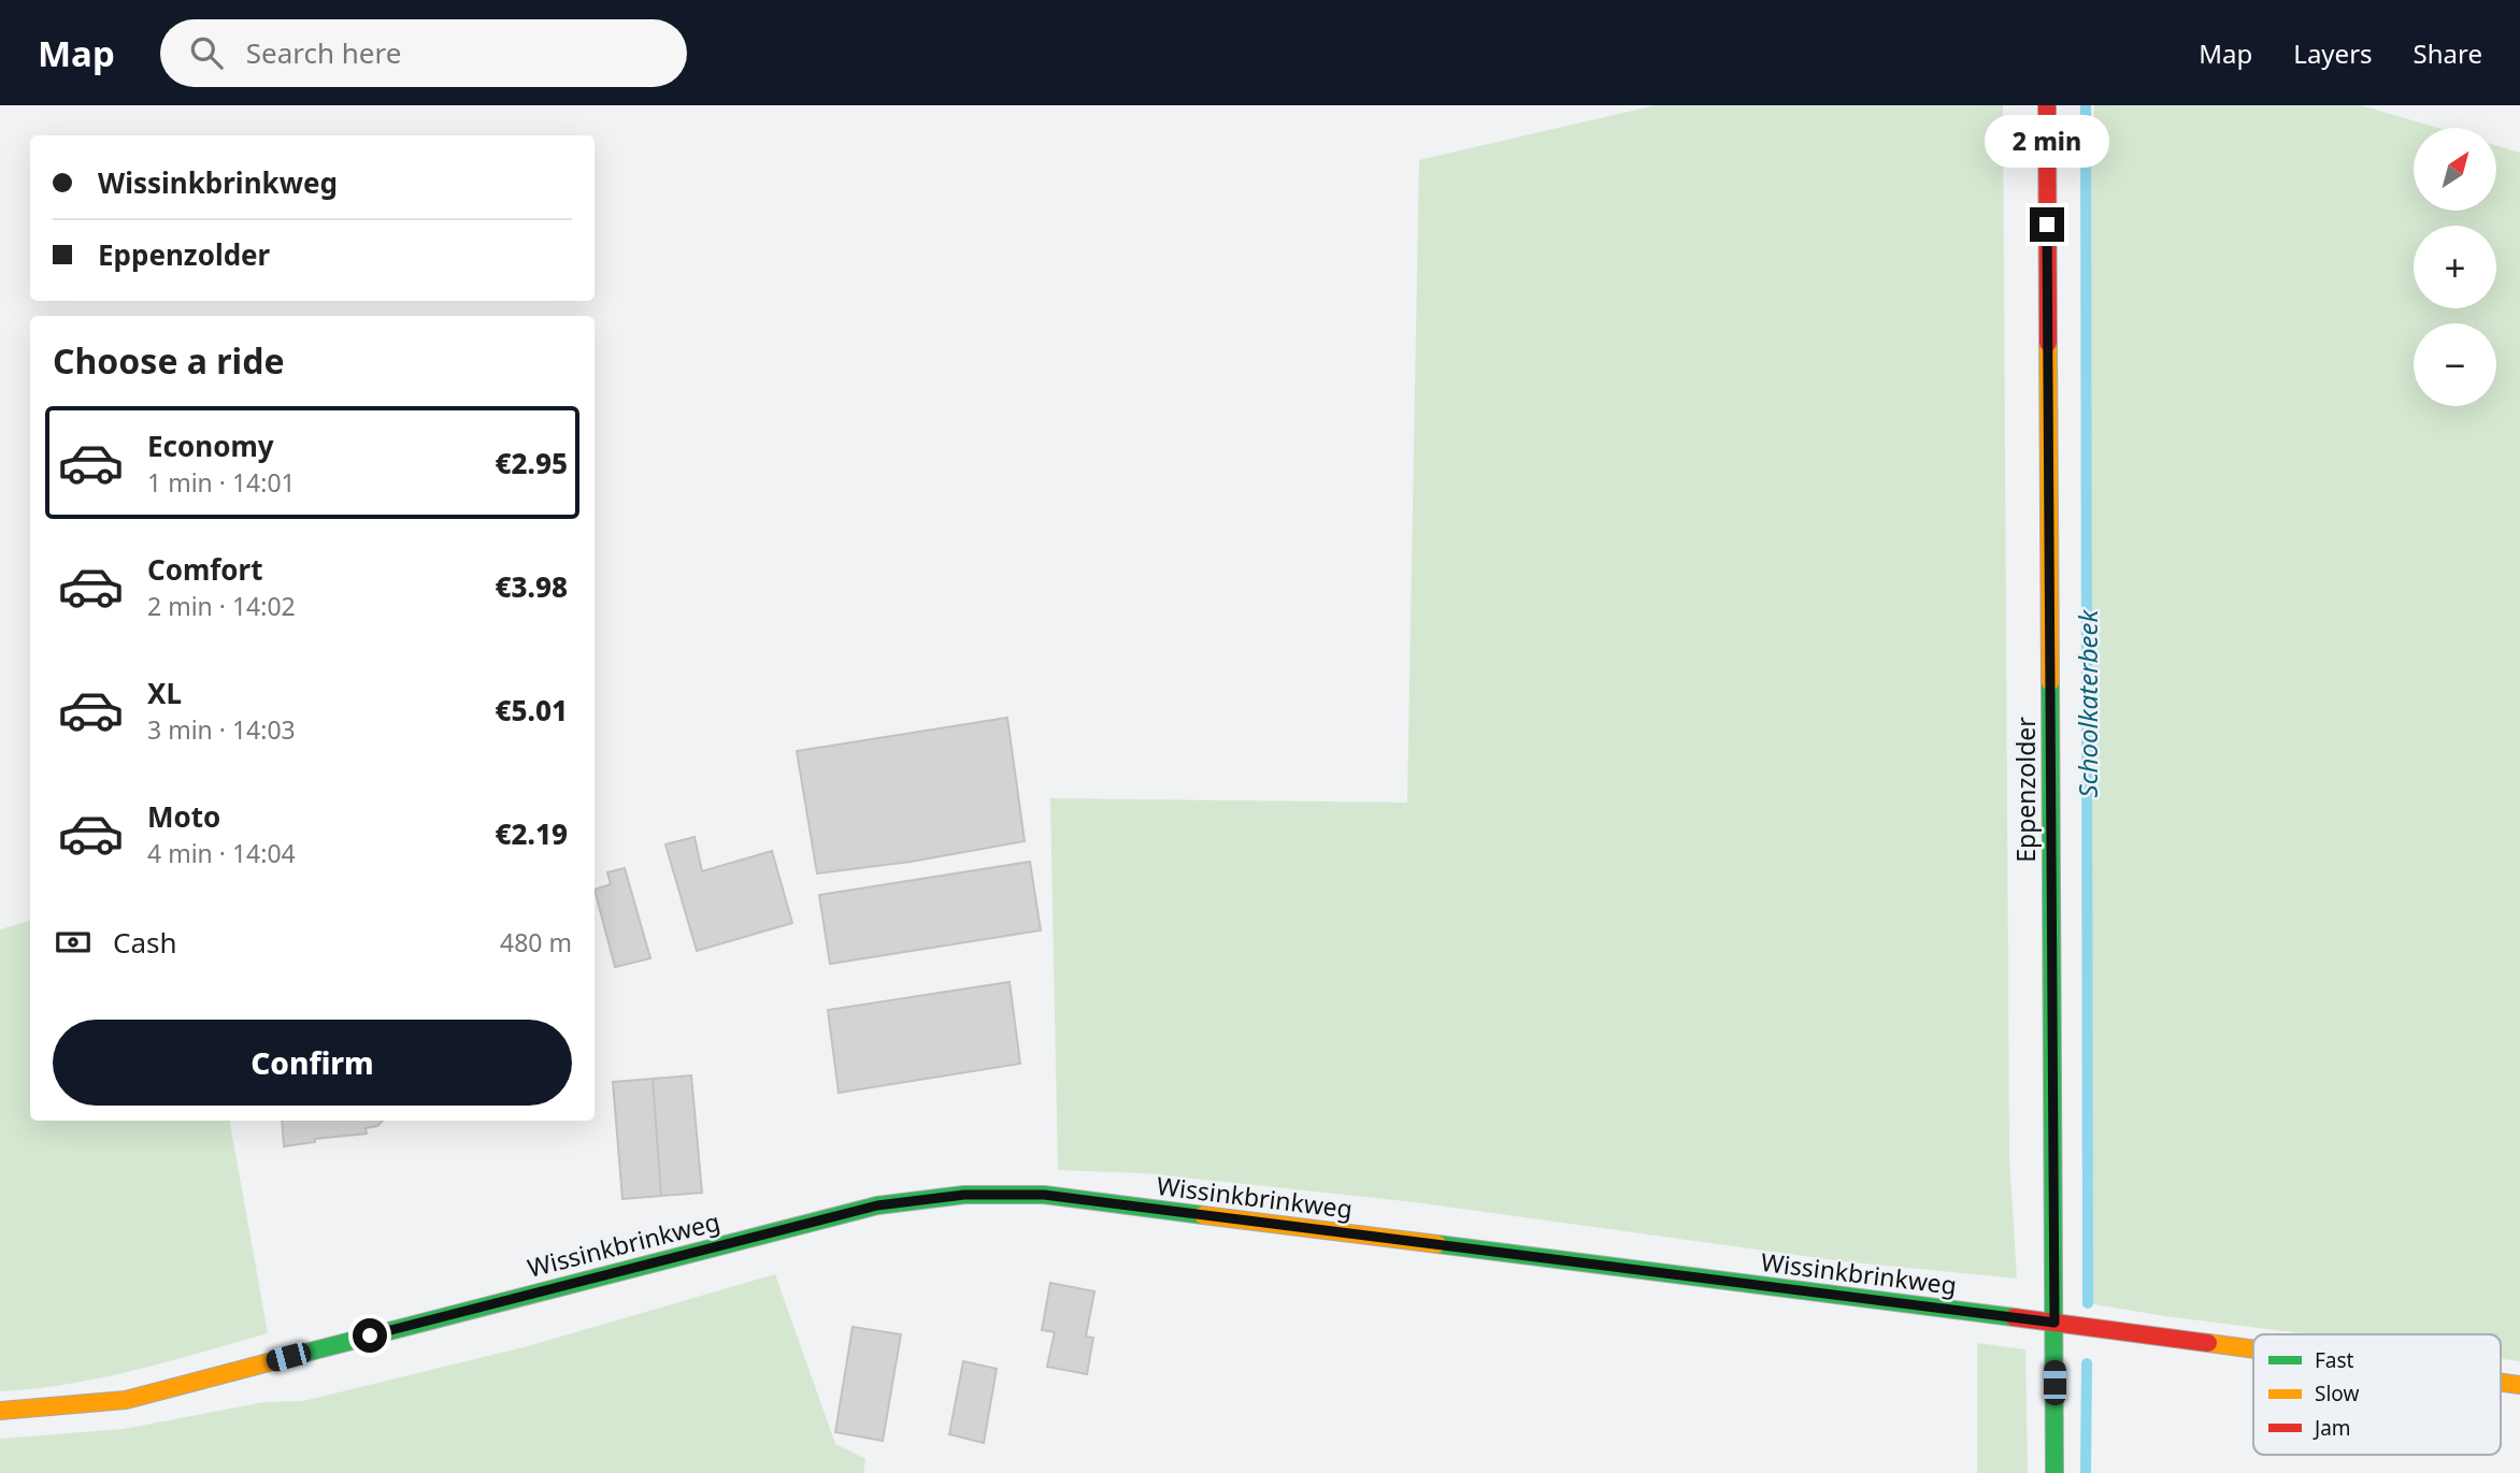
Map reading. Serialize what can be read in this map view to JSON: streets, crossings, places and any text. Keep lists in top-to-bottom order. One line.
{"streets":{"street":["Eppenzolder","Wissinkbrinkweg"]},"crossings":[["Eppenzolder","Wissinkbrinkweg"]],"water":["Schoolkaterbeek"],"legend":["Fast","Slow","Jam"],"north":"top right","page":{"header":"Map","search":"Search here","nav":["Map","Layers","Share"],"bubble":"2 min","map_buttons":["+","−"],"banner":["Wissinkbrinkweg","Eppenzolder"],"heading":"Choose a ride","list":[{"name":"Economy","note":"1 min · 14:01","value":"€2.95"},{"name":"Comfort","note":"2 min · 14:02","value":"€3.98"},{"name":"XL","note":"3 min · 14:03","value":"€5.01"},{"name":"Moto","note":"4 min · 14:04","value":"€2.19"}],"pay":["Cash","480 m"],"buttons":"Confirm"}}
